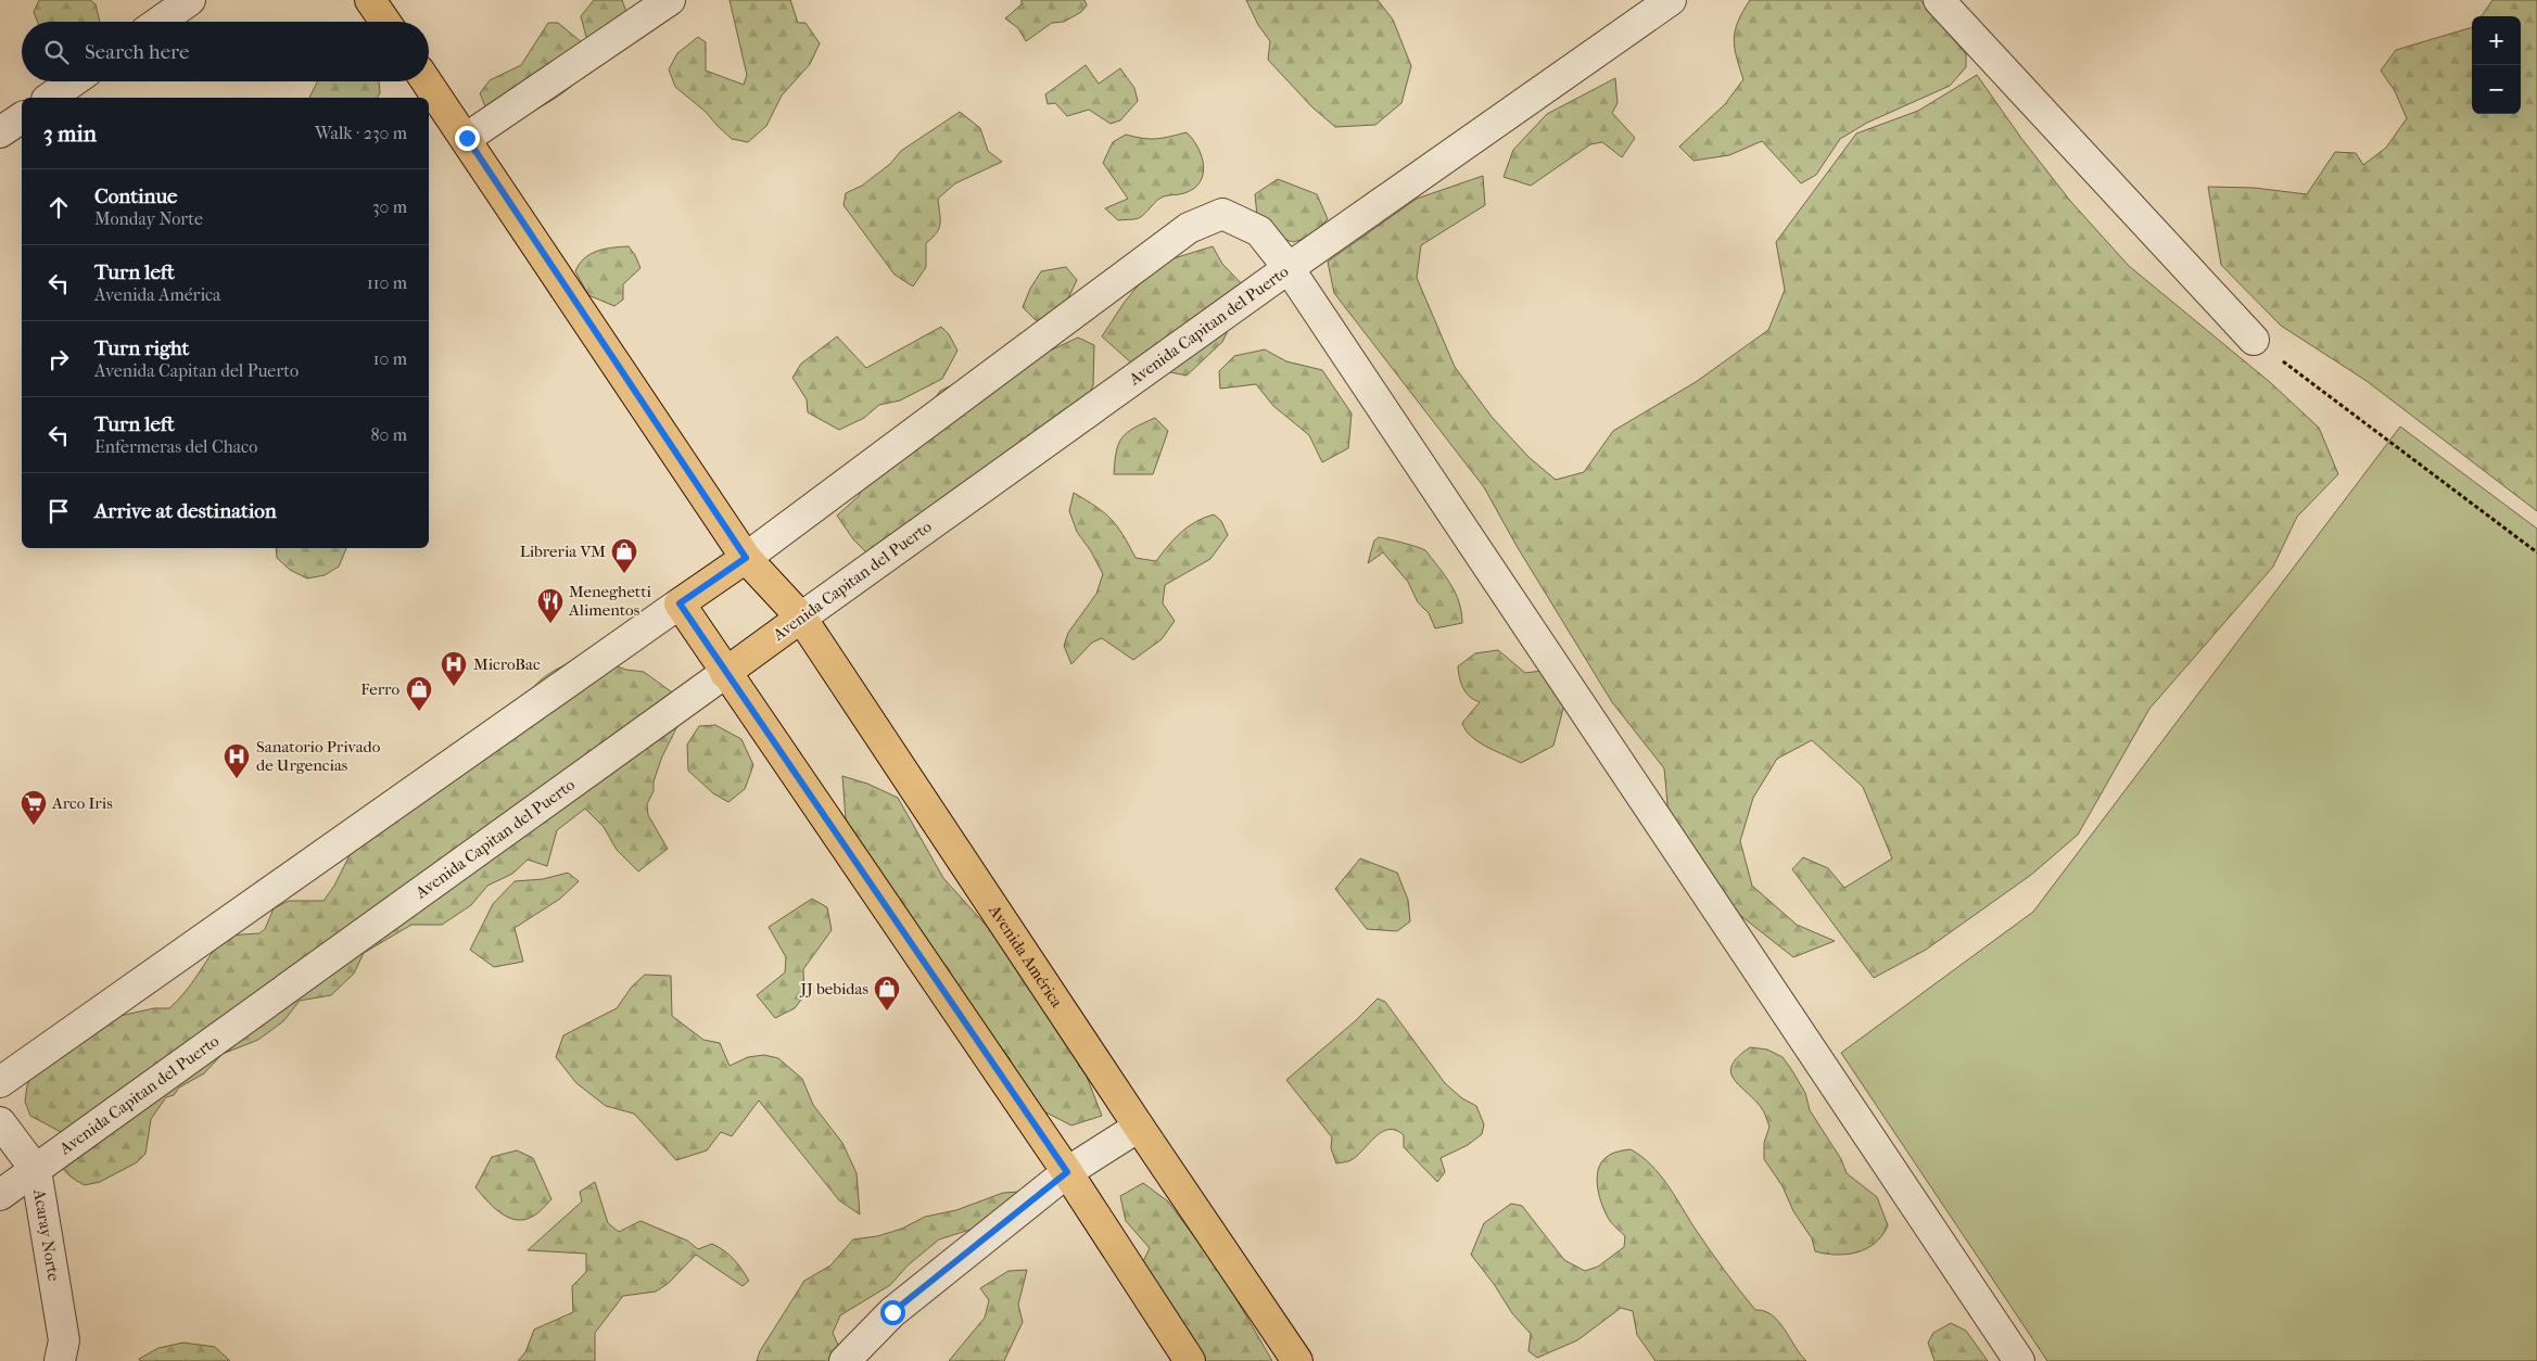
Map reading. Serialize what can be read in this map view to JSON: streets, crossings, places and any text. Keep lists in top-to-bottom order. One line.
{"streets":{"main road":["Avenida Capitan del Puerto","Avenida América"],"street":["Acaray Norte"]},"crossings":[["Avenida Capitan del Puerto","Avenida América"],["Avenida Capitan del Puerto","Acaray Norte"]],"places":{"shop":["Libreria VM","Ferro","JJ bebidas"],"restaurant":["Meneghetti Alimentos"],"hospital":["MicroBac","Sanatorio Privado de Urgencias"],"supermarket":["Arco Iris"]},"page":{"map_buttons":["+","−"],"search":"Search here","heading":["3 min","Walk · 230 m"],"list":[["Continue","Monday Norte","30 m"],["Turn left","Avenida América","110 m"],["Turn right","Avenida Capitan del Puerto","10 m"],["Turn left","Enfermeras del Chaco","80 m"],"Arrive at destination"]}}
